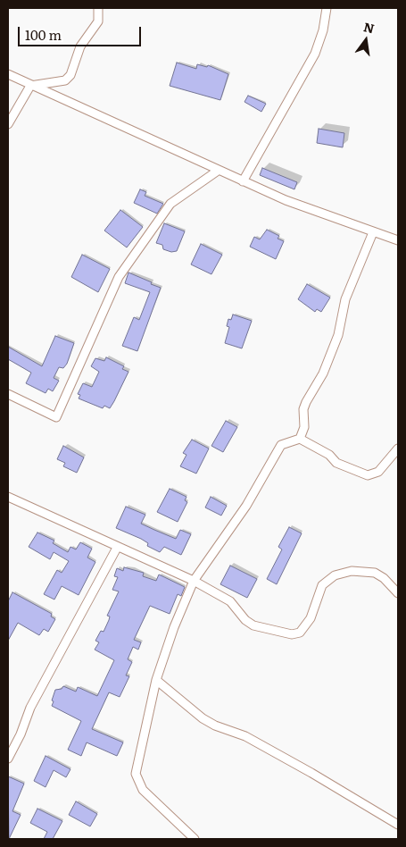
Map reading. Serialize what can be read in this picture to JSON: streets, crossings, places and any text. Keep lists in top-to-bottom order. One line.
{"scale_bar":"100 m","north":"top"}
